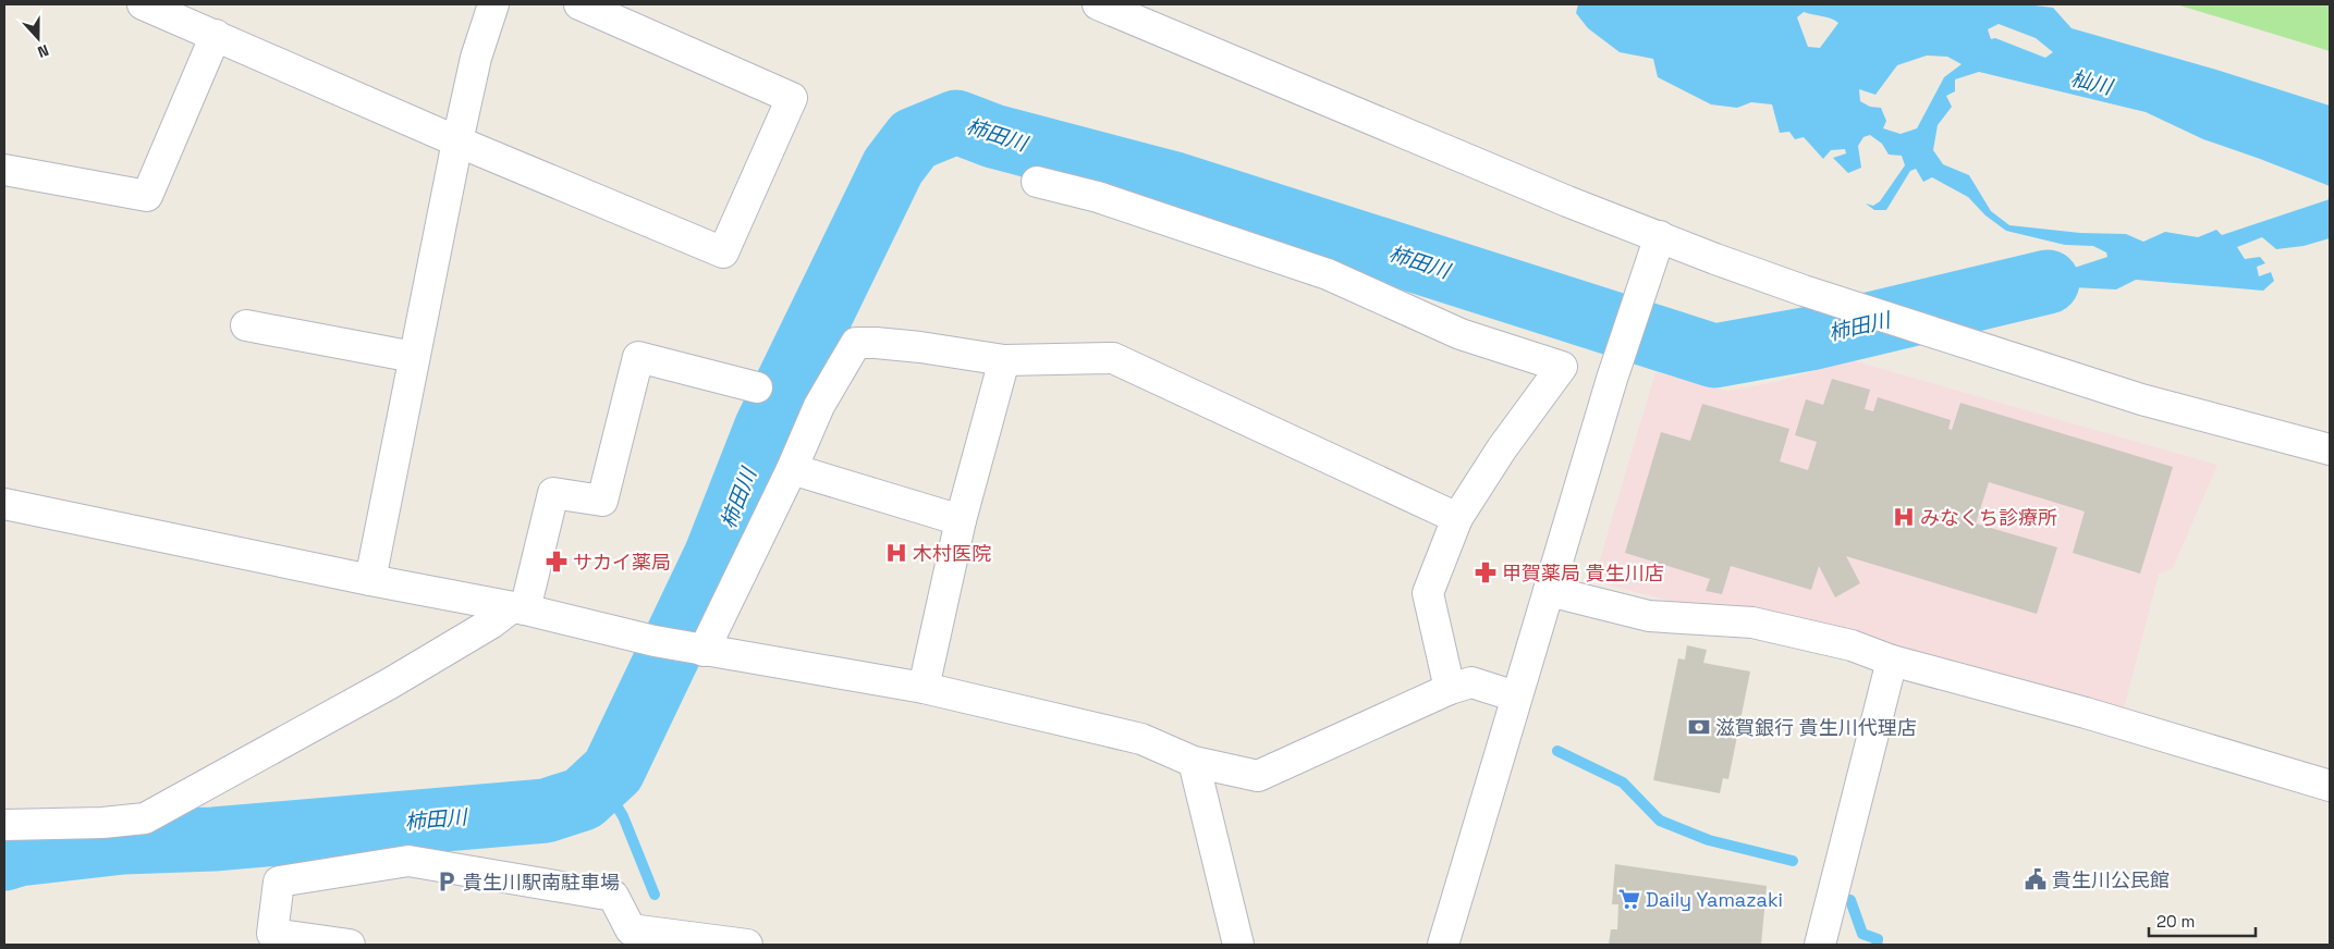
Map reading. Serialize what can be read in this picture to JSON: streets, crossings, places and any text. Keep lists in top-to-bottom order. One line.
{"water":["杣川","柿田川"],"places":{"hospital":["みなくち診療所","木村医院"],"pharmacy":["サカイ薬局","甲賀薬局 貴生川店"],"bank":["滋賀銀行 貴生川代理店"],"public building":["貴生川公民館"],"parking":["貴生川駅南駐車場"],"supermarket":["Daily Yamazaki"]},"scale_bar":"20 m","north":"bottom"}
